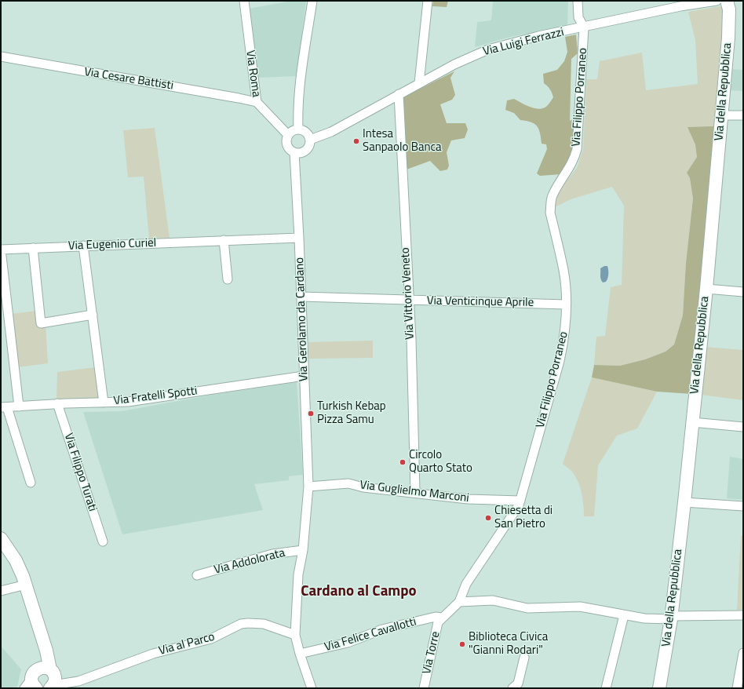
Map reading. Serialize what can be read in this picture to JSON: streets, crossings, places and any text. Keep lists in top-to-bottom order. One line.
{"streets":{"street":["Via Luigi Ferrazzi","Via Roma","Via Cesare Battisti","Via della Repubblica","Via Filippo Porraneo","Via Eugenio Curiel","Via Vittorio Veneto","Via Venticinque Aprile","Via Gerolamo da Cardano","Via Fratelli Spotti","Via Filippo Turati","Via Guglielmo Marconi","Via Addolorata","Via Felice Cavallotti","Via al Parco","Via Torre"]},"crossings":[["Via Luigi Ferrazzi","Via Roma"],["Via Luigi Ferrazzi","Via Filippo Porraneo"],["Via Luigi Ferrazzi","Via Vittorio Veneto"],["Via Luigi Ferrazzi","Via Gerolamo da Cardano"],["Via Roma","Via Cesare Battisti"],["Via Roma","Via Gerolamo da Cardano"],["Via Filippo Porraneo","Via Venticinque Aprile"],["Via Filippo Porraneo","Via Guglielmo Marconi"],["Via Filippo Porraneo","Via Felice Cavallotti"],["Via Filippo Porraneo","Via Torre"],["Via Eugenio Curiel","Via Gerolamo da Cardano"],["Via Vittorio Veneto","Via Venticinque Aprile"],["Via Vittorio Veneto","Via Guglielmo Marconi"],["Via Venticinque Aprile","Via Gerolamo da Cardano"],["Via Gerolamo da Cardano","Via Fratelli Spotti"],["Via Gerolamo da Cardano","Via Guglielmo Marconi"],["Via Gerolamo da Cardano","Via Addolorata"],["Via Gerolamo da Cardano","Via Felice Cavallotti"],["Via Gerolamo da Cardano","Via al Parco"],["Via Fratelli Spotti","Via Filippo Turati"],["Via Felice Cavallotti","Via Torre"]],"districts":["Cardano al Campo"],"places":["Intesa Sanpaolo Banca","Turkish Kebap Pizza Samu","Circolo Quarto Stato","Chiesetta di San Pietro","Biblioteca Civica \"Gianni Rodari\""]}
